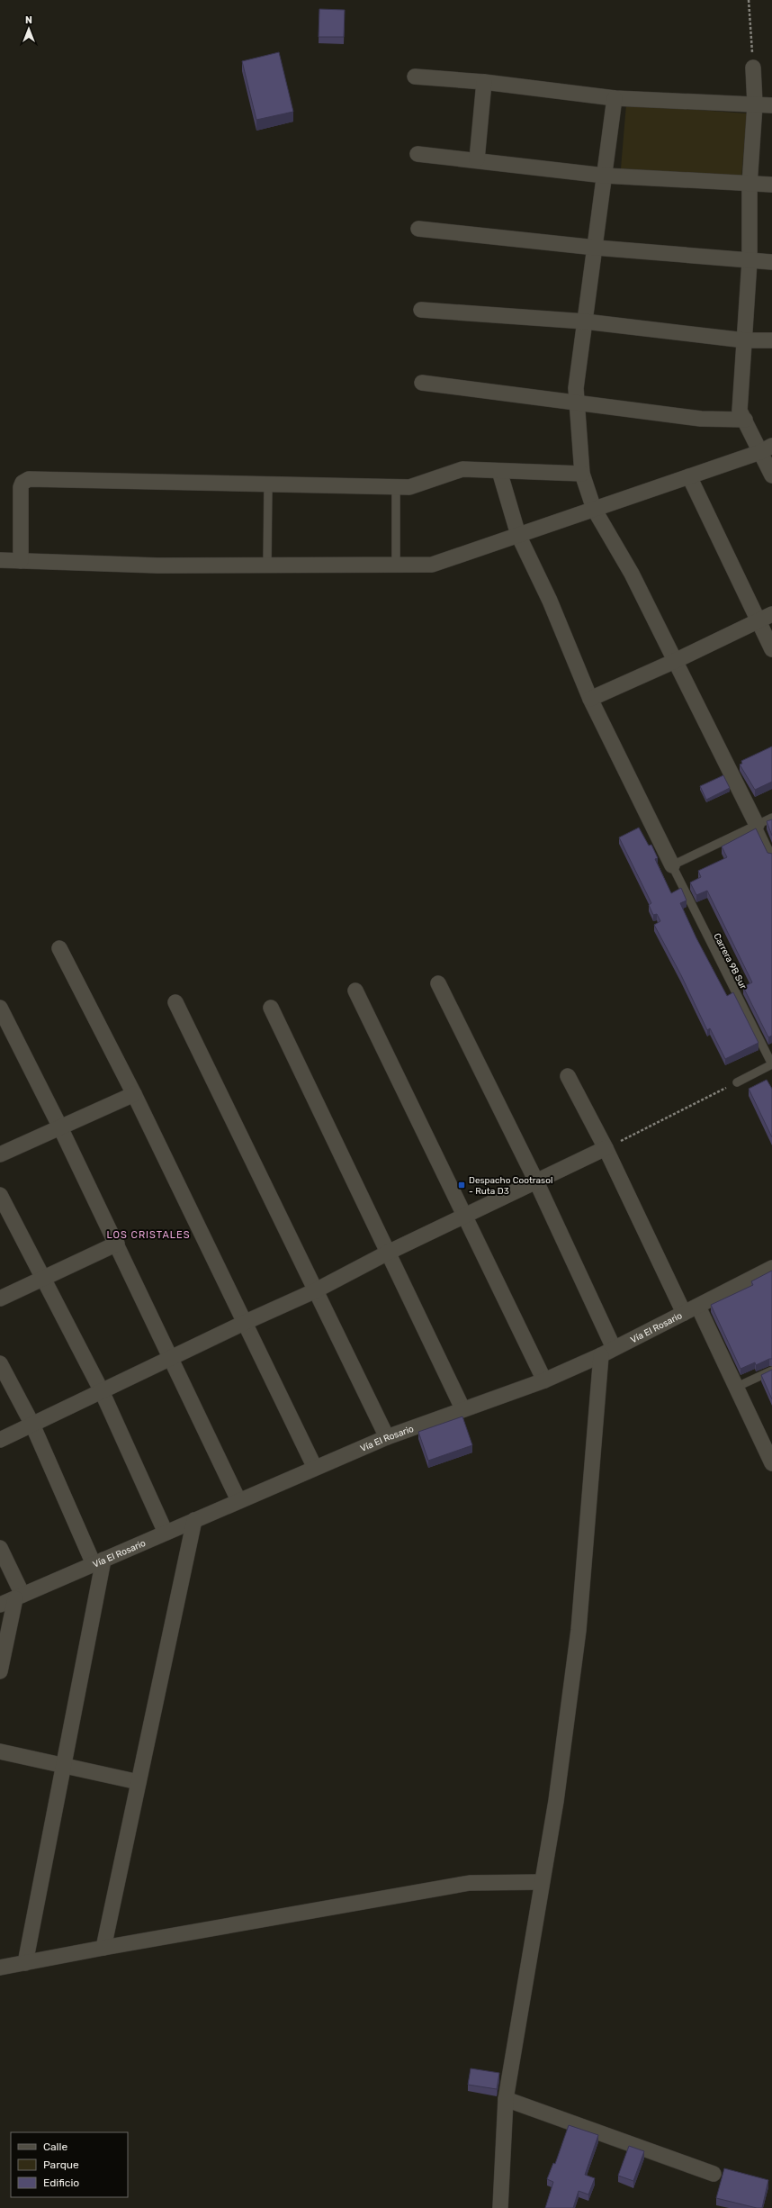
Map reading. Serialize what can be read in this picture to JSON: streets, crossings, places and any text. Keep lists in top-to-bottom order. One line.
{"streets":{"street":["Vía El Rosario"],"lane":["Carrera 9B Sur"]},"districts":["LOS CRISTALES"],"places":{"transit":["Despacho Cootrasol - Ruta D3"]},"legend":["Calle","Parque","Edificio"],"north":"top"}
